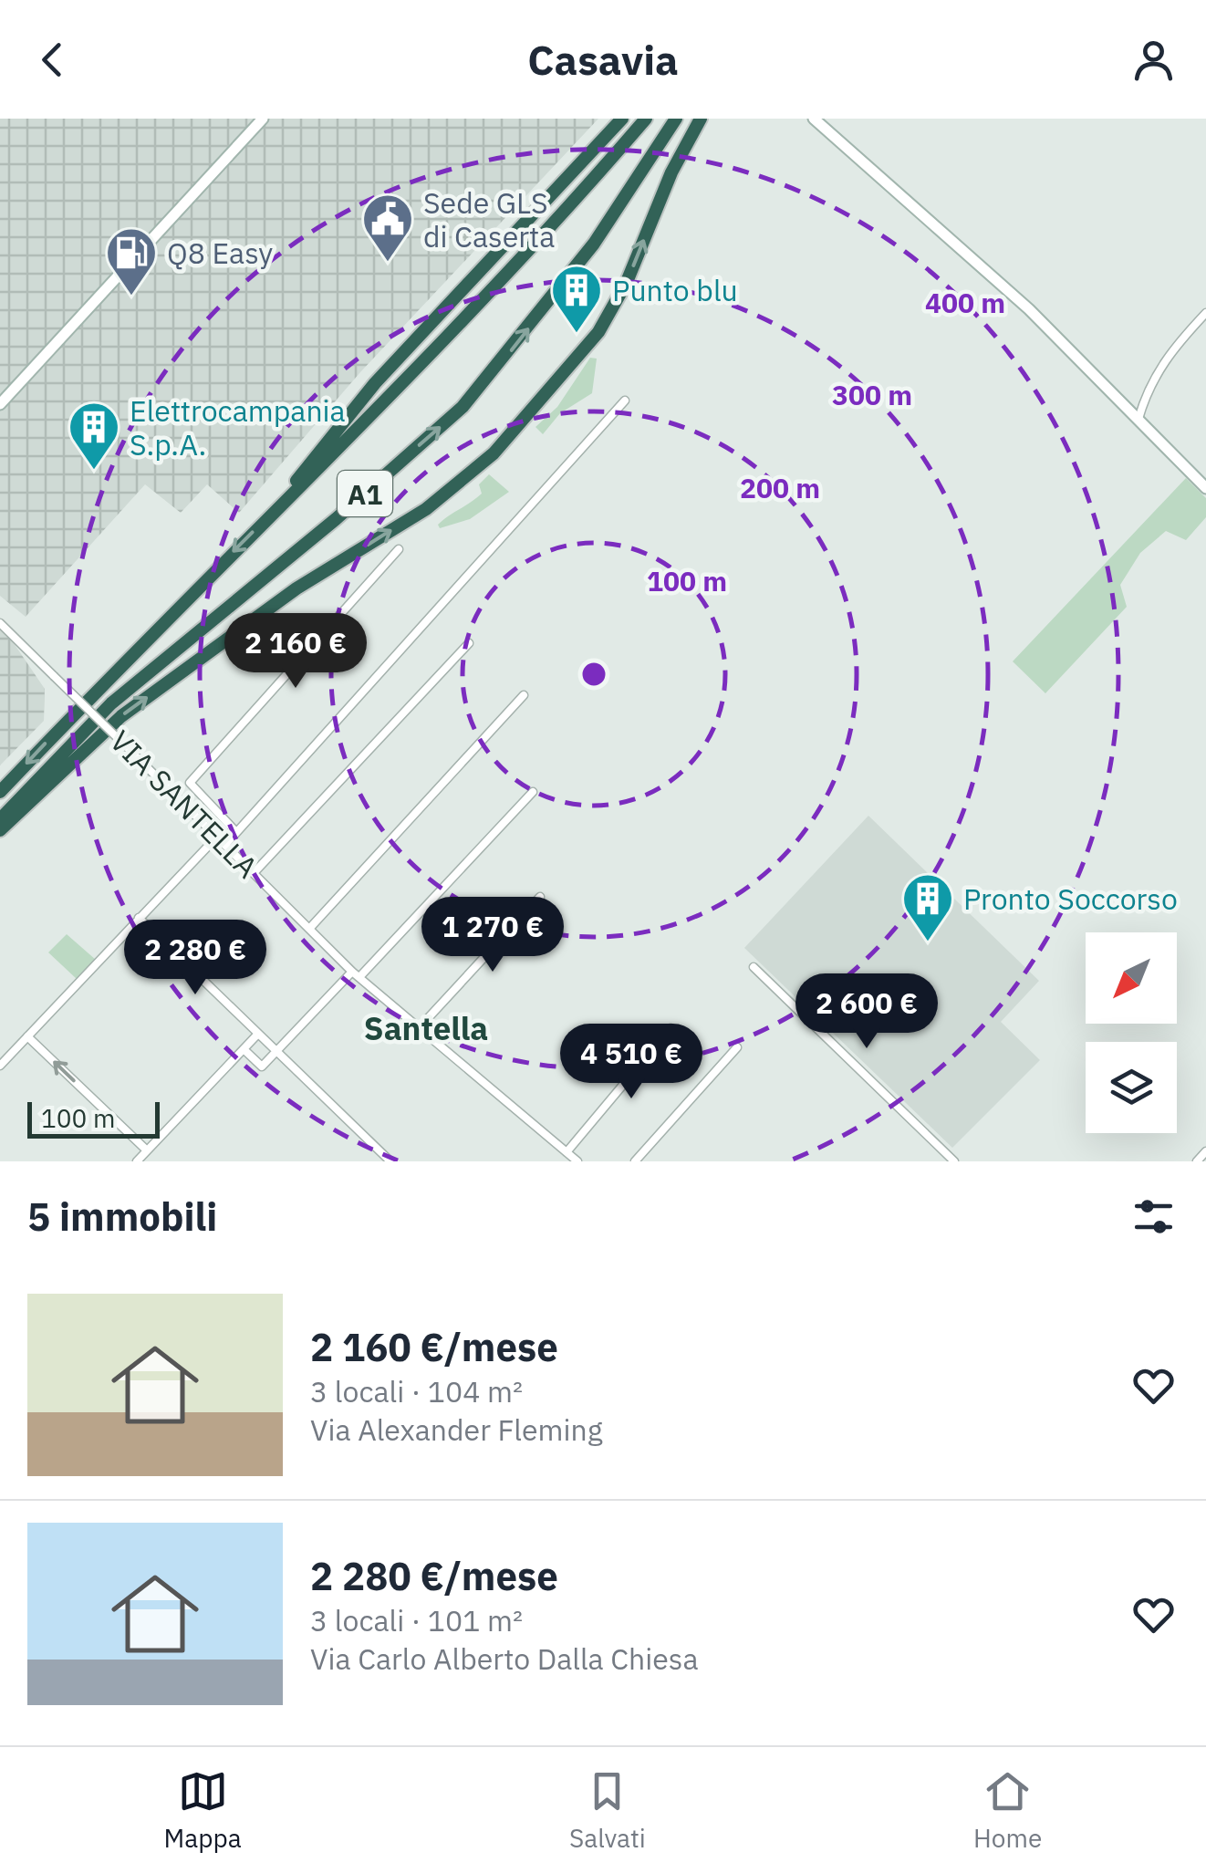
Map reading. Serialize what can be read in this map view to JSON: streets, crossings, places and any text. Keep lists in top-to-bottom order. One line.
{"streets":{"highway":["A1"],"street":["VIA SANTELLA"]},"districts":["Santella"],"places":{"public building":["Sede GLS di Caserta"],"fuel station":["Q8 Easy"],"building":["Punto blu","Elettrocampania S.p.A.","Pronto Soccorso"]},"scale_bar":"100 m","north":"bottom left","page":{"header":"Casavia","price":["2 160 €","1 270 €","2 280 €","2 600 €","4 510 €"],"scale":"100 m","heading":"5 immobili","list":[{"name":"2 160 €/mese","note":"3 locali · 104 m² · Via Alexander Fleming"},{"name":"2 280 €/mese","note":"3 locali · 101 m² · Via Carlo Alberto Dalla Chiesa"}],"tabs":["Mappa","Salvati","Home"]},"rings":["400 m","300 m","200 m","100 m"]}
